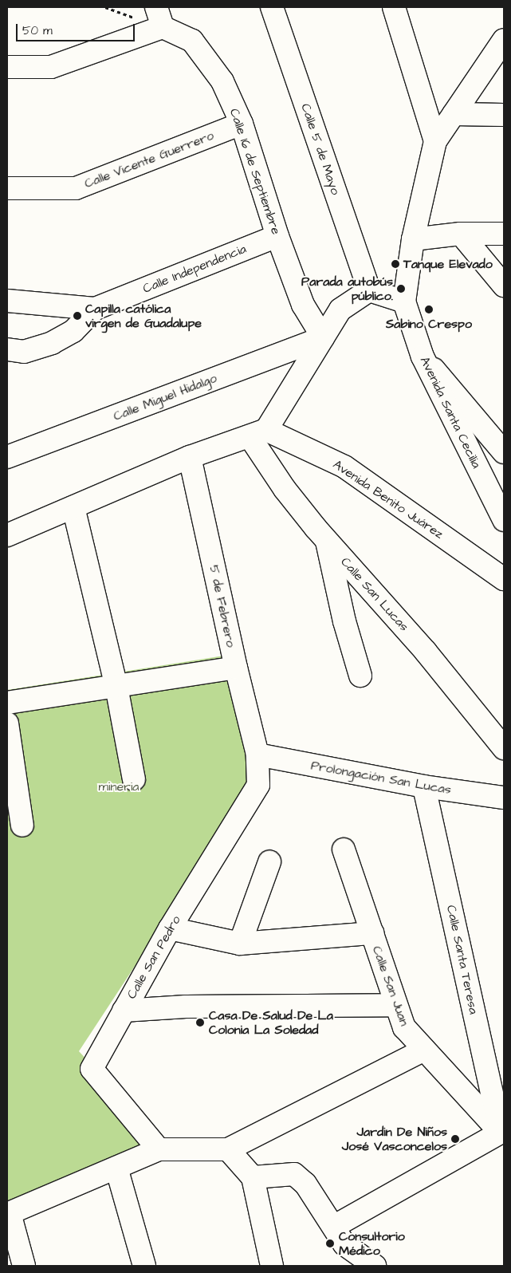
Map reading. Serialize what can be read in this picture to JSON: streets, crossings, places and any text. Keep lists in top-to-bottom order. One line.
{"streets":{"street":["Calle 5 de Mayo","Calle Vicente Guerrero","Calle 16 de Septiembre","Calle Independencia","Calle Miguel Hidalgo","Avenida Santa Cecilia","Avenida Benito Juárez","Calle San Lucas","5 de Febrero","Prolongación San Lucas","Calle San Pedro","Calle Santa Teresa","Calle San Juan"]},"crossings":[["Calle Vicente Guerrero","Calle 16 de Septiembre"],["Calle 16 de Septiembre","Calle Independencia"],["Calle 16 de Septiembre","Calle Miguel Hidalgo"],["Avenida Benito Juárez","Calle San Lucas"],["5 de Febrero","Prolongación San Lucas"],["5 de Febrero","Calle San Pedro"],["Prolongación San Lucas","Calle San Pedro"],["Prolongación San Lucas","Calle Santa Teresa"],["Calle Santa Teresa","Calle San Juan"]],"parks":["mineria"],"places":["Tanque Elevado","Parada autobús público.","Sabino Crespo","Capilla católica virgen de Guadalupe","Casa De Salud De La Colonia La Soledad","Jardin De Niños José Vasconcelos","Consultorio Médico"],"scale_bar":"50 m"}
